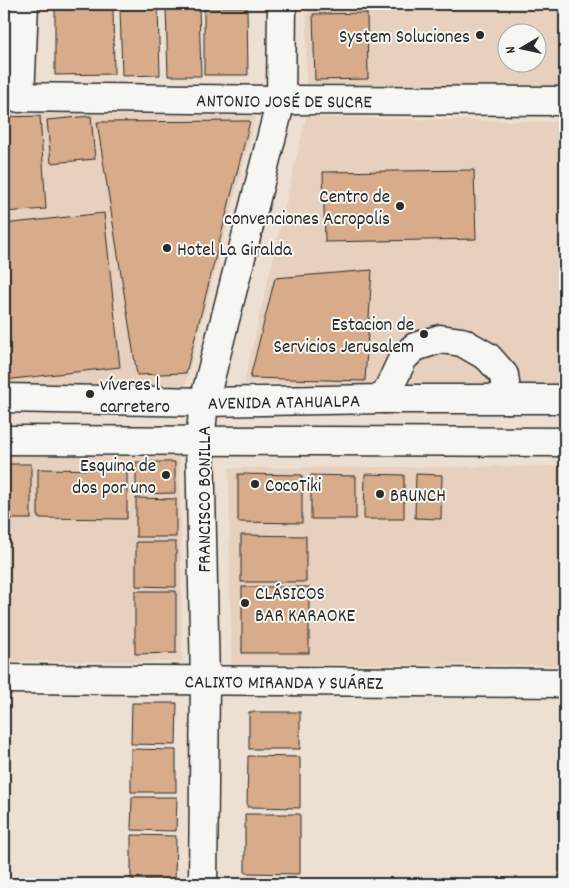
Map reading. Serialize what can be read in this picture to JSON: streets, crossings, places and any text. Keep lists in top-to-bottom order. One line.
{"streets":{"street":["ANTONIO JOSÉ DE SUCRE","AVENIDA ATAHUALPA","FRANCISCO BONILLA","CALIXTO MIRANDA Y SUÁREZ"]},"crossings":[["ANTONIO JOSÉ DE SUCRE","FRANCISCO BONILLA"],["AVENIDA ATAHUALPA","FRANCISCO BONILLA"],["FRANCISCO BONILLA","CALIXTO MIRANDA Y SUÁREZ"]],"places":["System Soluciones","Centro de convenciones Acropolis","Hotel La Giralda","Estacion de Servicios Jerusalem","víveres l carretero","Esquina de dos por uno","CocoTiki","BRUNCH","CLÁSICOS BAR KARAOKE"],"north":"left"}
